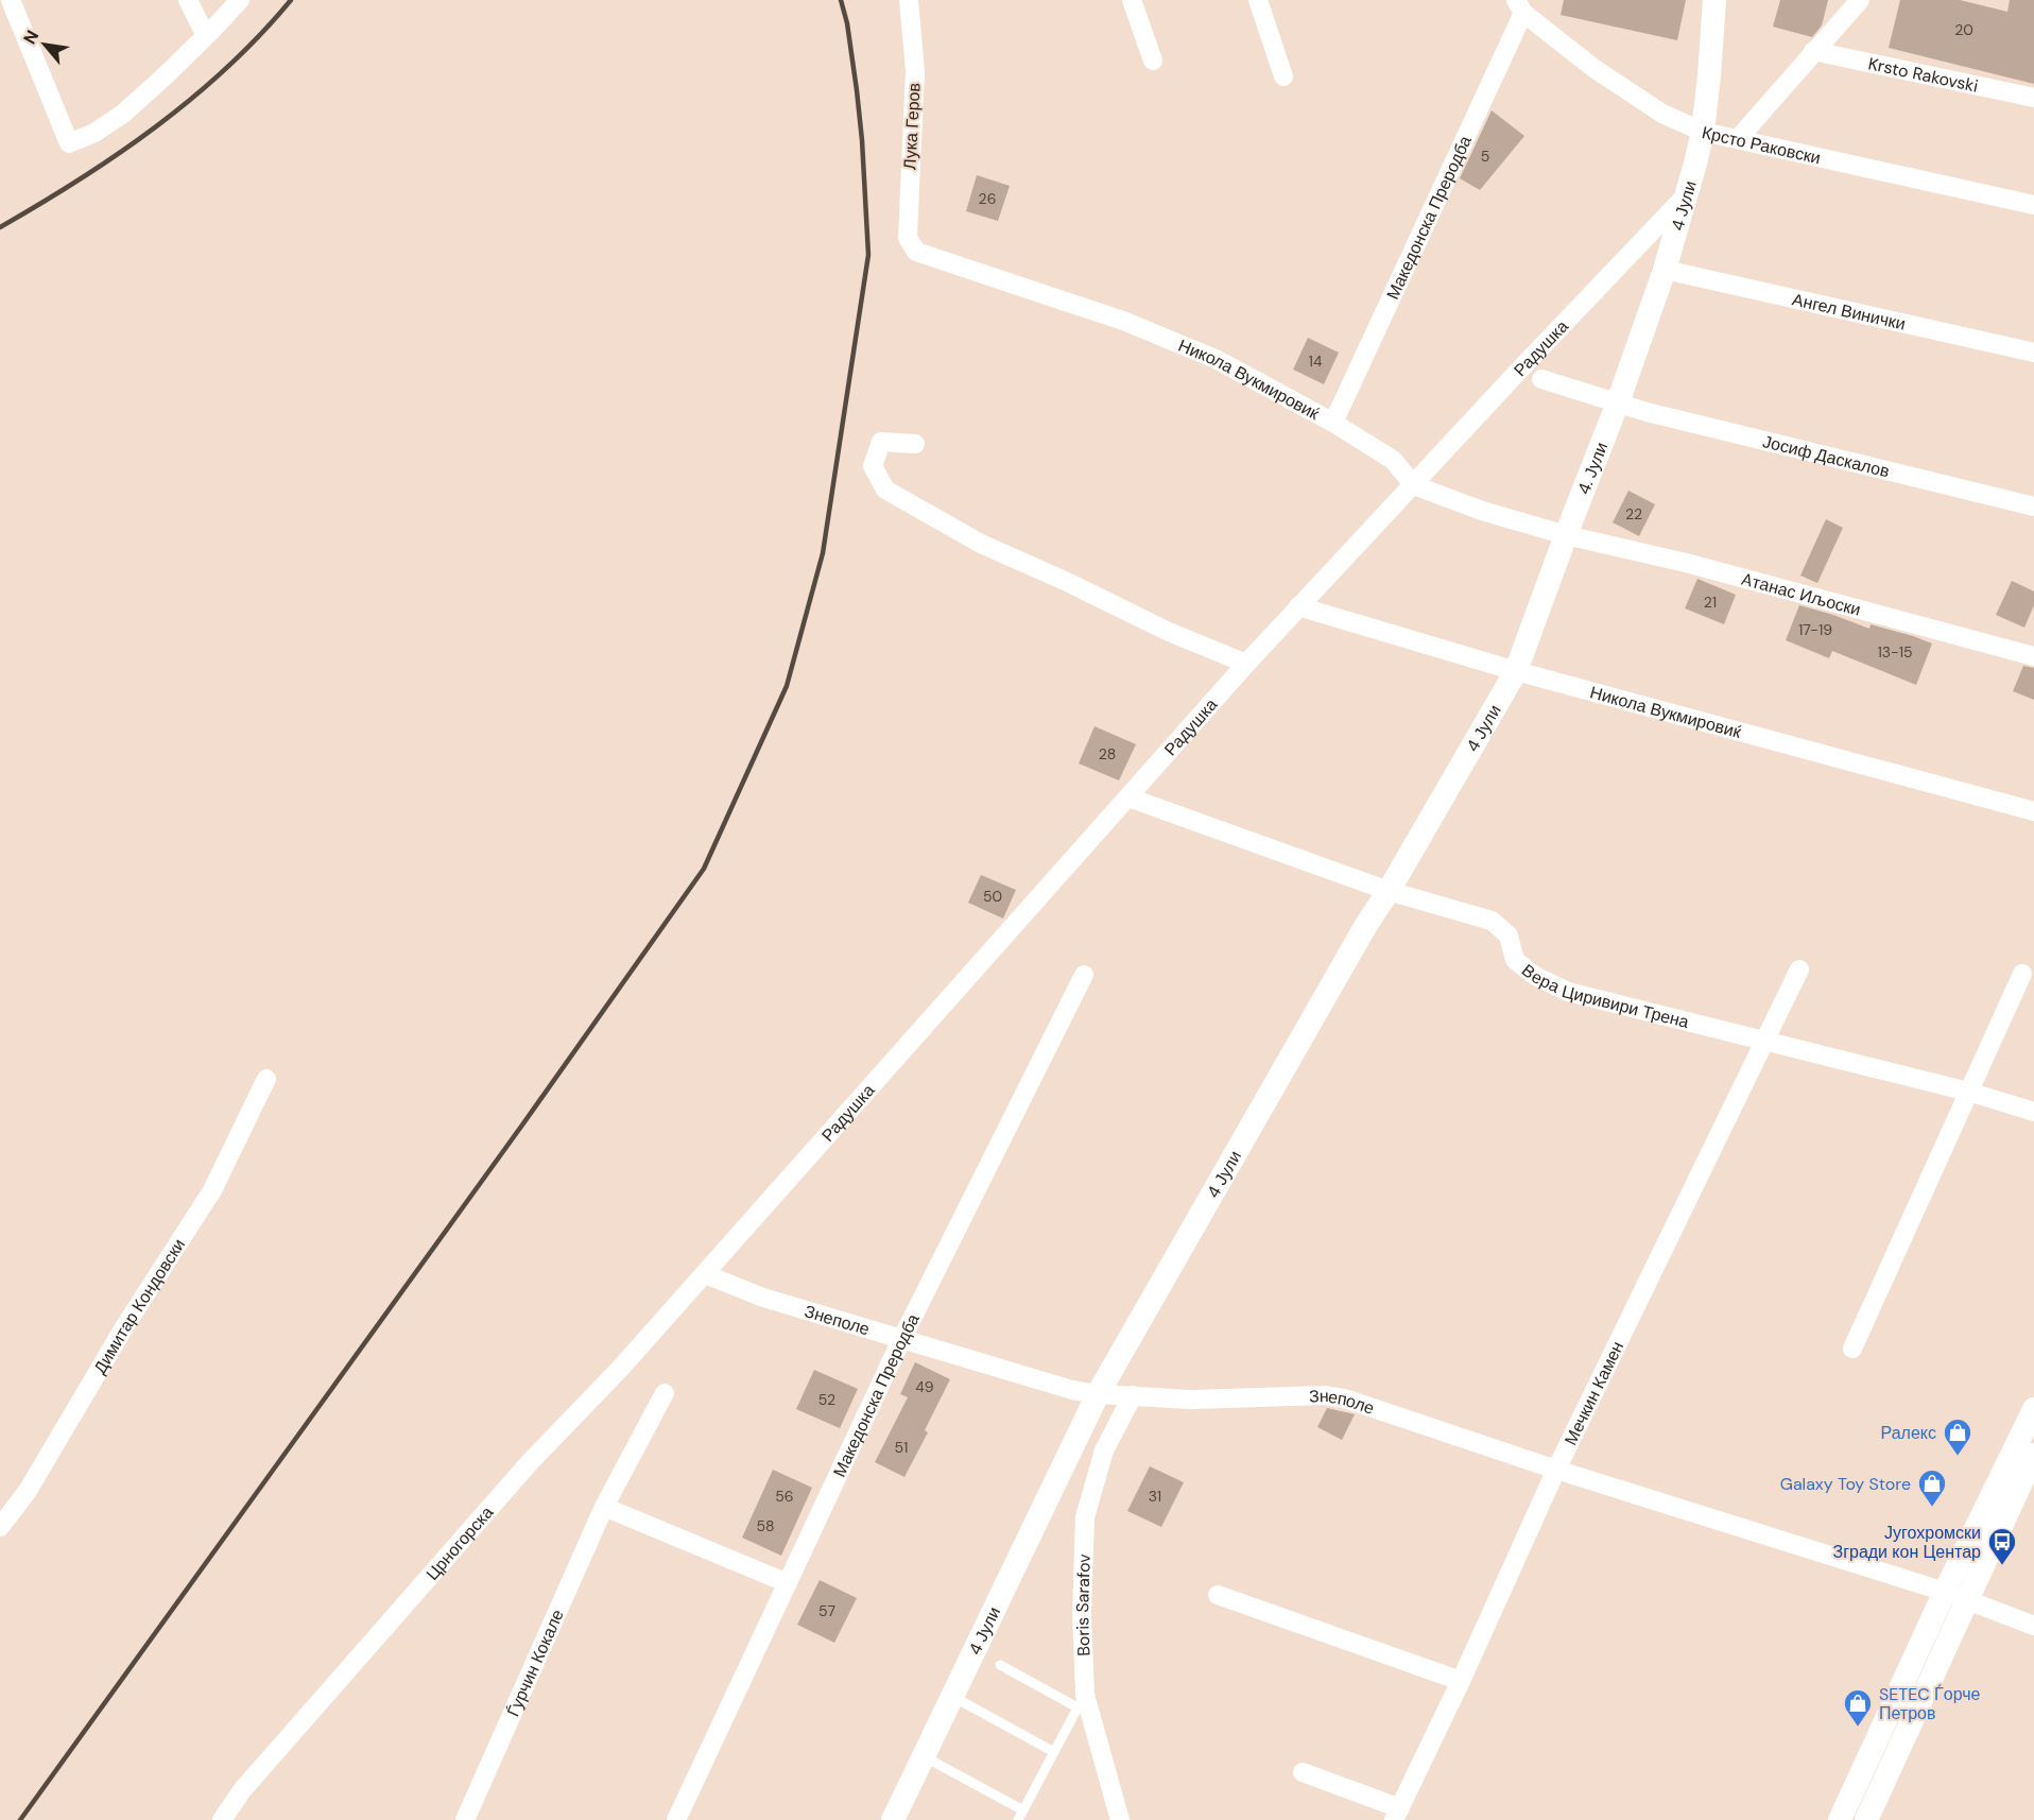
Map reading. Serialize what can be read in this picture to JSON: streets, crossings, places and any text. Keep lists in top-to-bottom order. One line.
{"streets":{"street":["Krsto Rakovski","Лука Геров","Крсто Раковски","4 Јули","Македонска Преродба","Ангел Винички","Радушка","Никола Вукмировиќ","Јосиф Даскалов","4. Јули","Aтанас Иљоски","Вера Циривири Трена","Димитар Кондовски","Знеполе","Мечкин Камен","Црногорска","Boris Sarafov","Ѓурчин Кокале"]},"crossings":[["Лука Геров","Никола Вукмировиќ"],["Крсто Раковски","4 Јули"],["Крсто Раковски","Македонска Преродба"],["4 Јули","Ангел Винички"],["4 Јули","Радушка"],["4 Јули","Никола Вукмировиќ"],["4 Јули","Јосиф Даскалов"],["4 Јули","4. Јули"],["4 Јули","Aтанас Иљоски"],["4 Јули","Вера Циривири Трена"],["4 Јули","Знеполе"],["Македонска Преродба","Никола Вукмировиќ"],["Македонска Преродба","Знеполе"],["Радушка","Никола Вукмировиќ"],["Радушка","Вера Циривири Трена"],["Радушка","Знеполе"],["Радушка","Црногорска"],["Никола Вукмировиќ","4. Јули"],["Никола Вукмировиќ","Aтанас Иљоски"],["Јосиф Даскалов","4. Јули"],["4. Јули","Aтанас Иљоски"],["Вера Циривири Трена","Мечкин Камен"],["Знеполе","Мечкин Камен"],["Знеполе","Црногорска"],["Знеполе","Boris Sarafov"]],"places":{"shop":["Ралекс","Galaxy Toy Store","SETEC Ѓорче Петров"],"bus stop":["Југохромски Згради кон Центар"]},"house_numbers":["20","5","26","14","22","21","17-19","13-15","28","50","49","52","51","56","31","58","57"],"north":"top left"}
